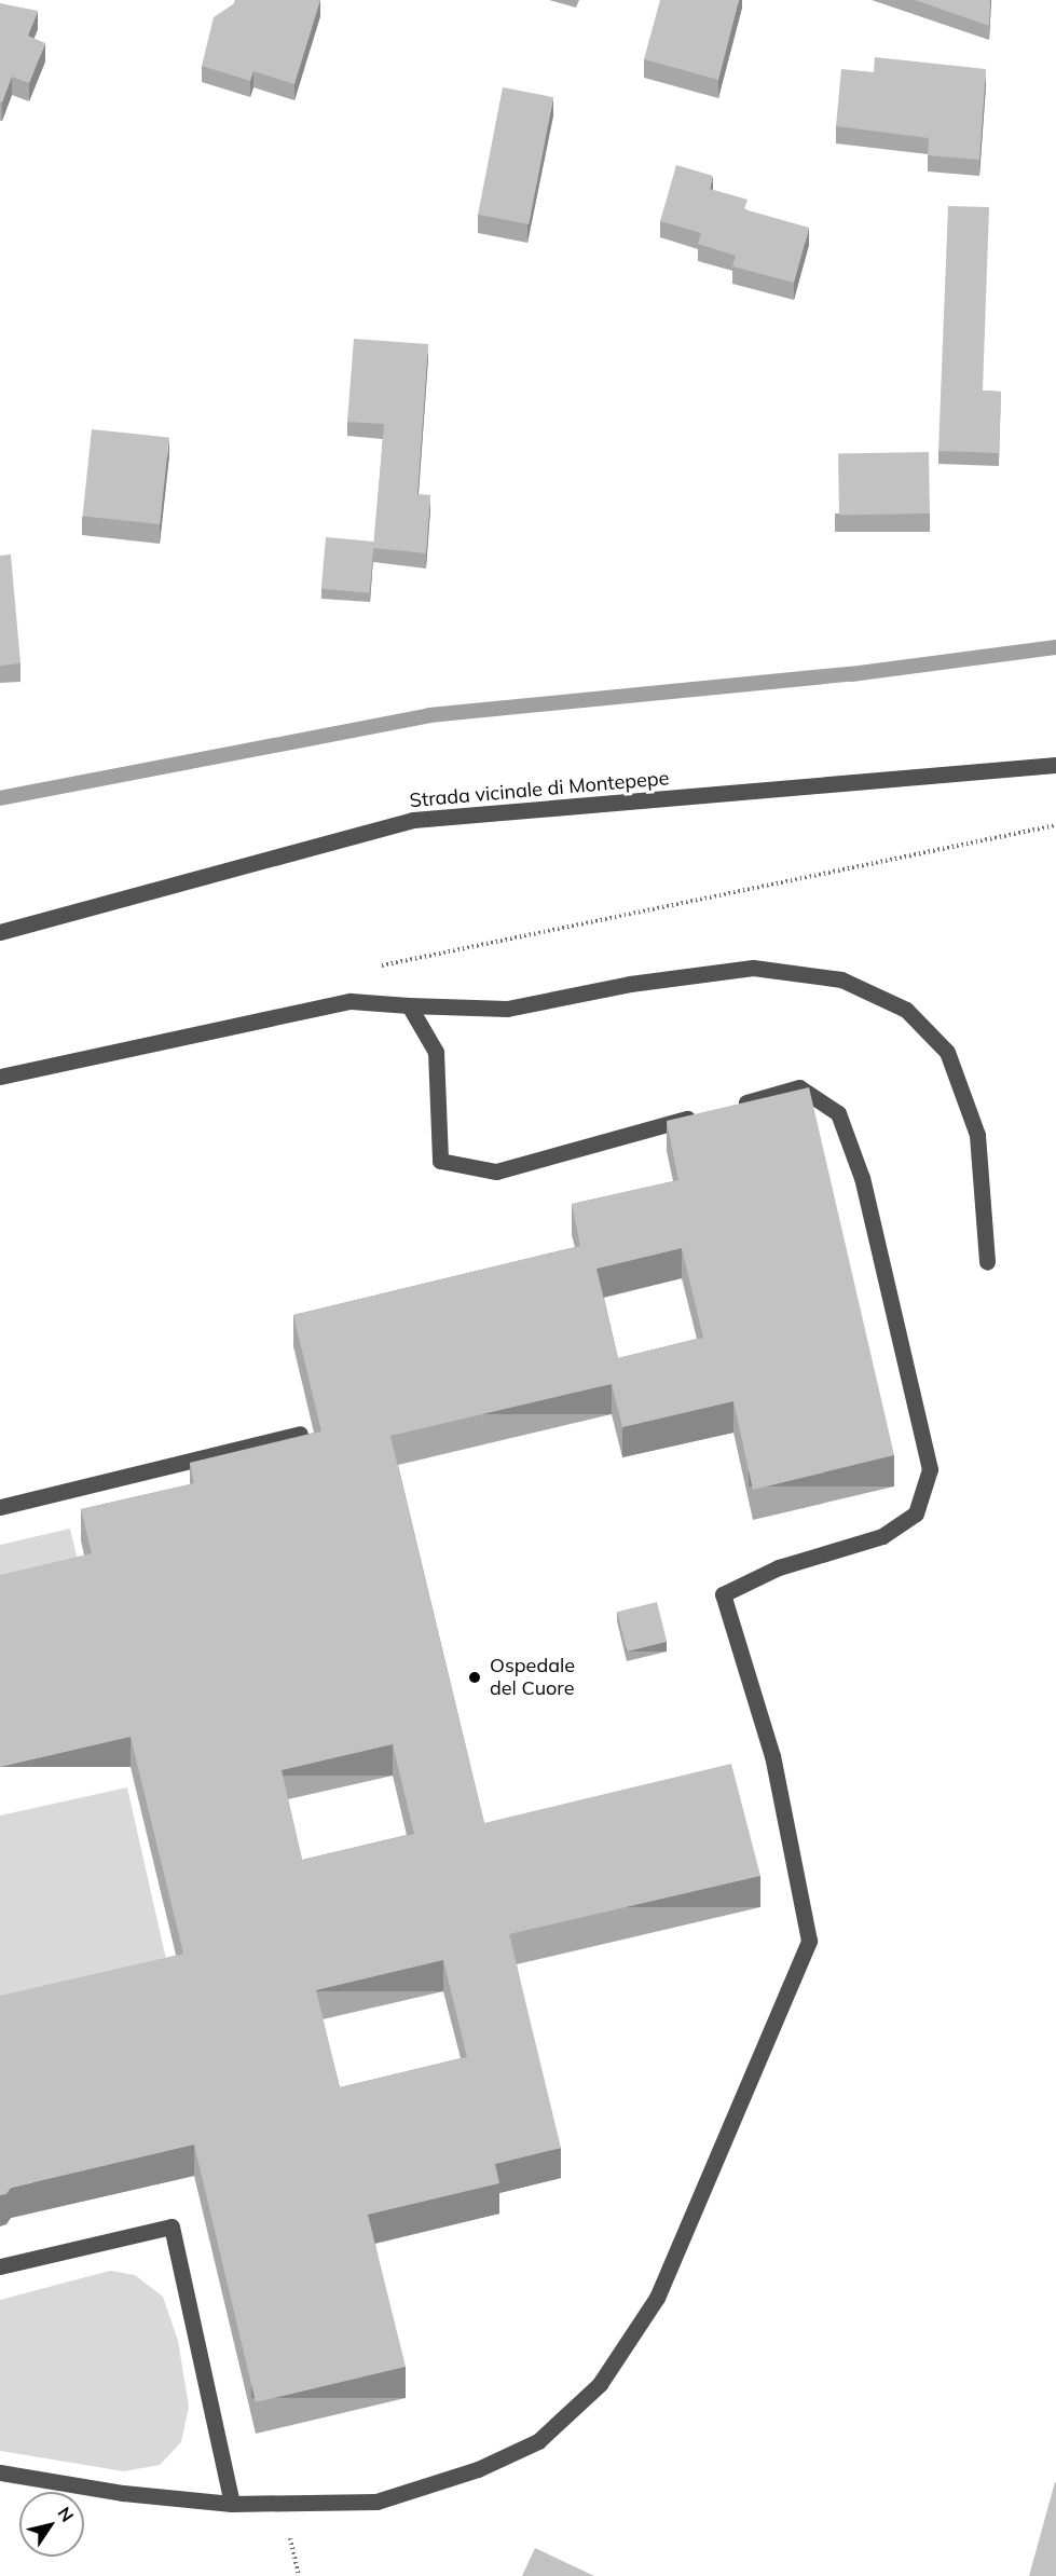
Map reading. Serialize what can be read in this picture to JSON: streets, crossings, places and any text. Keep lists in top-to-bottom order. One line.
{"streets":{"street":["Strada vicinale di Montepepe"]},"places":["Ospedale del Cuore"],"north":"top right"}
